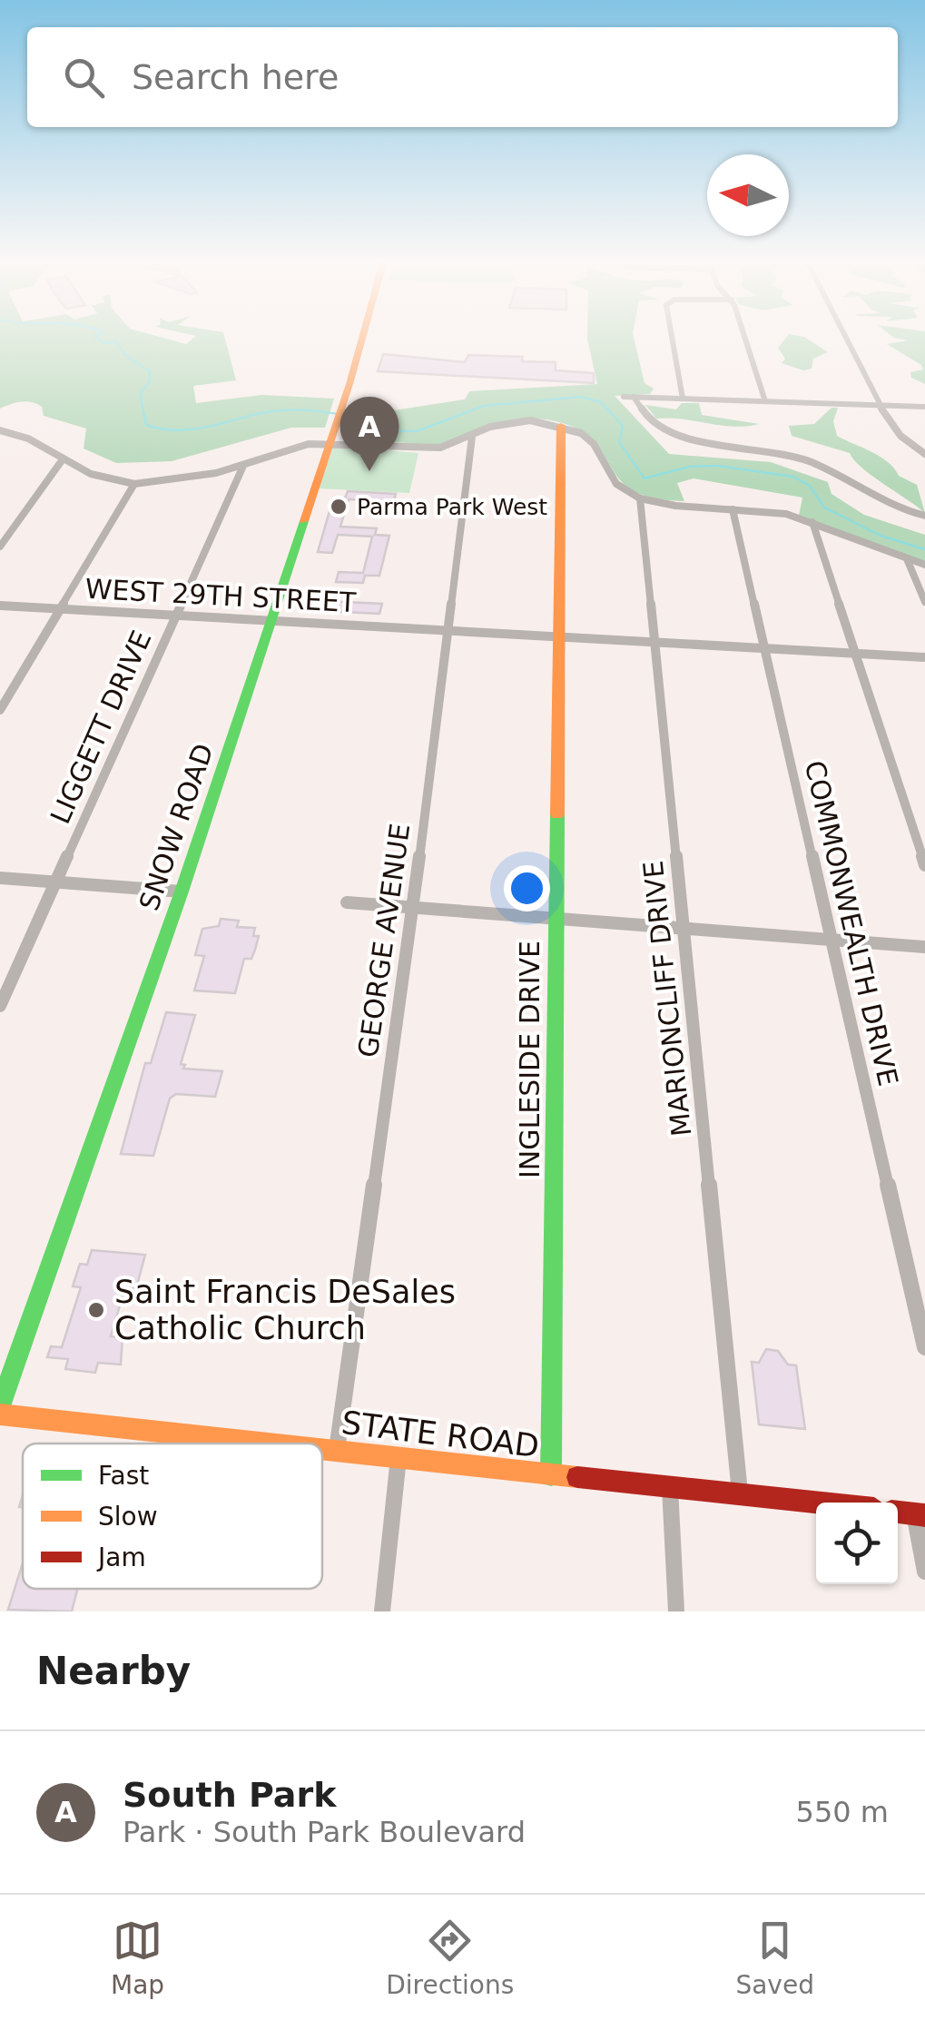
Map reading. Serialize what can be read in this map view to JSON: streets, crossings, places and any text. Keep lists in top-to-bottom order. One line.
{"streets":{"main road":["SNOW ROAD","INGLESIDE DRIVE","STATE ROAD"],"street":["WEST 29TH STREET","LIGGETT DRIVE","COMMONWEALTH DRIVE","GEORGE AVENUE","MARIONCLIFF DRIVE"]},"crossings":[["WEST 29TH STREET","LIGGETT DRIVE"],["WEST 29TH STREET","SNOW ROAD"],["WEST 29TH STREET","GEORGE AVENUE"],["WEST 29TH STREET","INGLESIDE DRIVE"],["GEORGE AVENUE","STATE ROAD"],["MARIONCLIFF DRIVE","STATE ROAD"],["INGLESIDE DRIVE","STATE ROAD"]],"places":["Parma Park West","Saint Francis DeSales Catholic Church"],"legend":["Fast","Slow","Jam"],"north":"left","page":{"search":"Search here","pins":"A","heading":"Nearby","list":[{"mark":"A","name":"South Park","note":"Park · South Park Boulevard","value":"550 m"}],"nav":["Map","Directions","Saved"]}}
